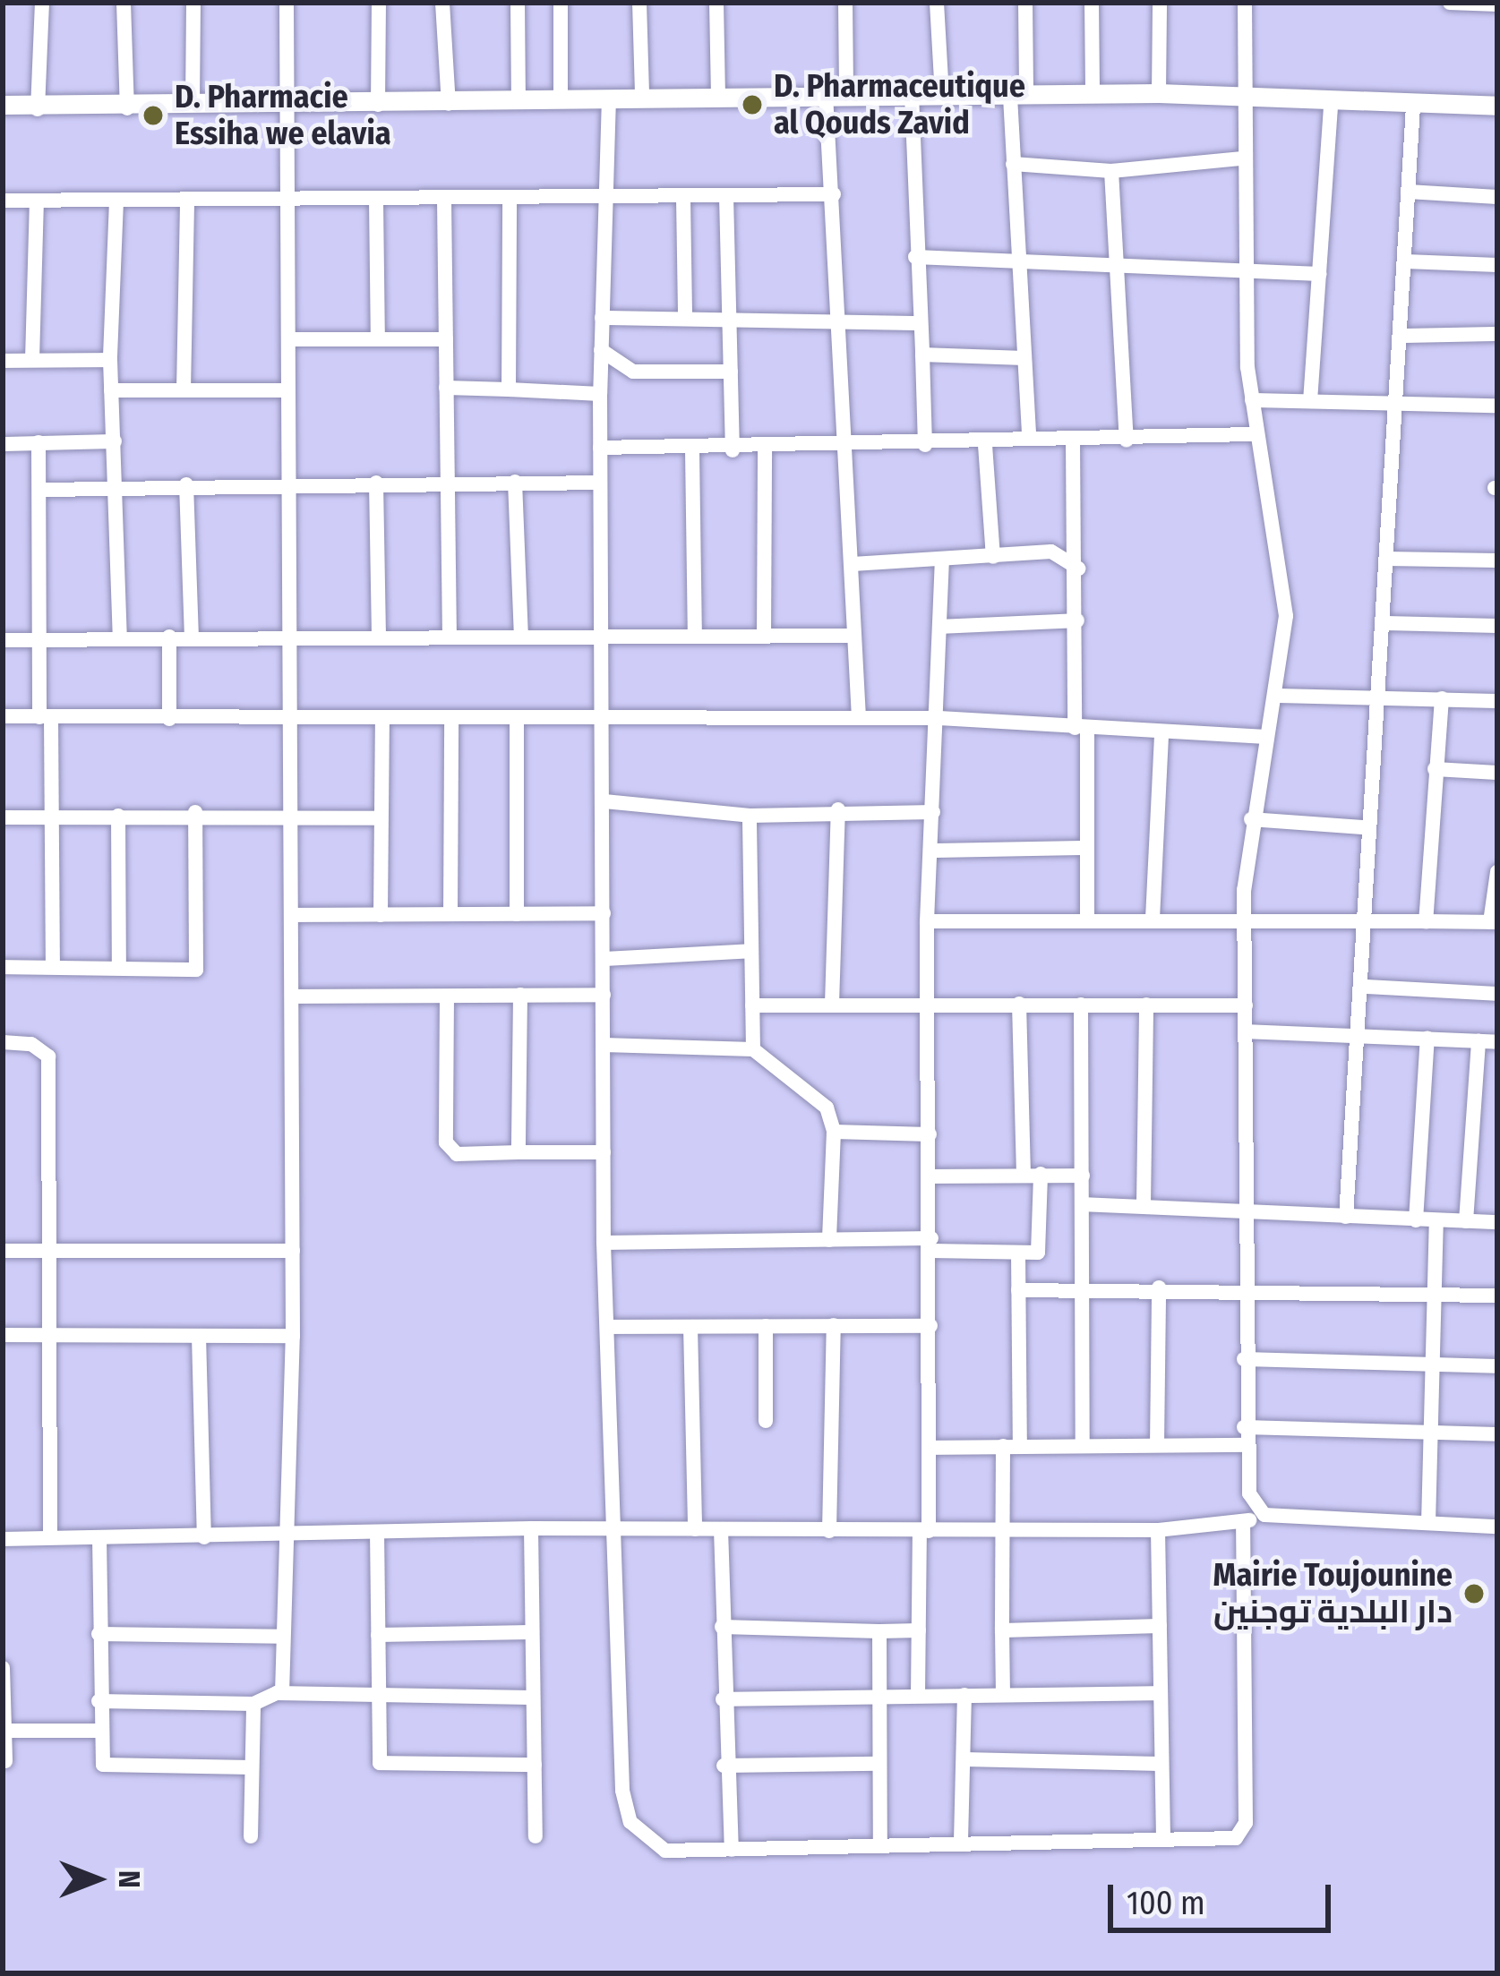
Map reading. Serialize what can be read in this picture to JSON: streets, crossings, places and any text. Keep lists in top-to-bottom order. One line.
{"places":["D. Pharmaceutique al Qouds Zavid","D. Pharmacie Essiha we elavia","Mairie Toujounine دار البلدية توجنين"],"scale_bar":"100 m","north":"right"}
